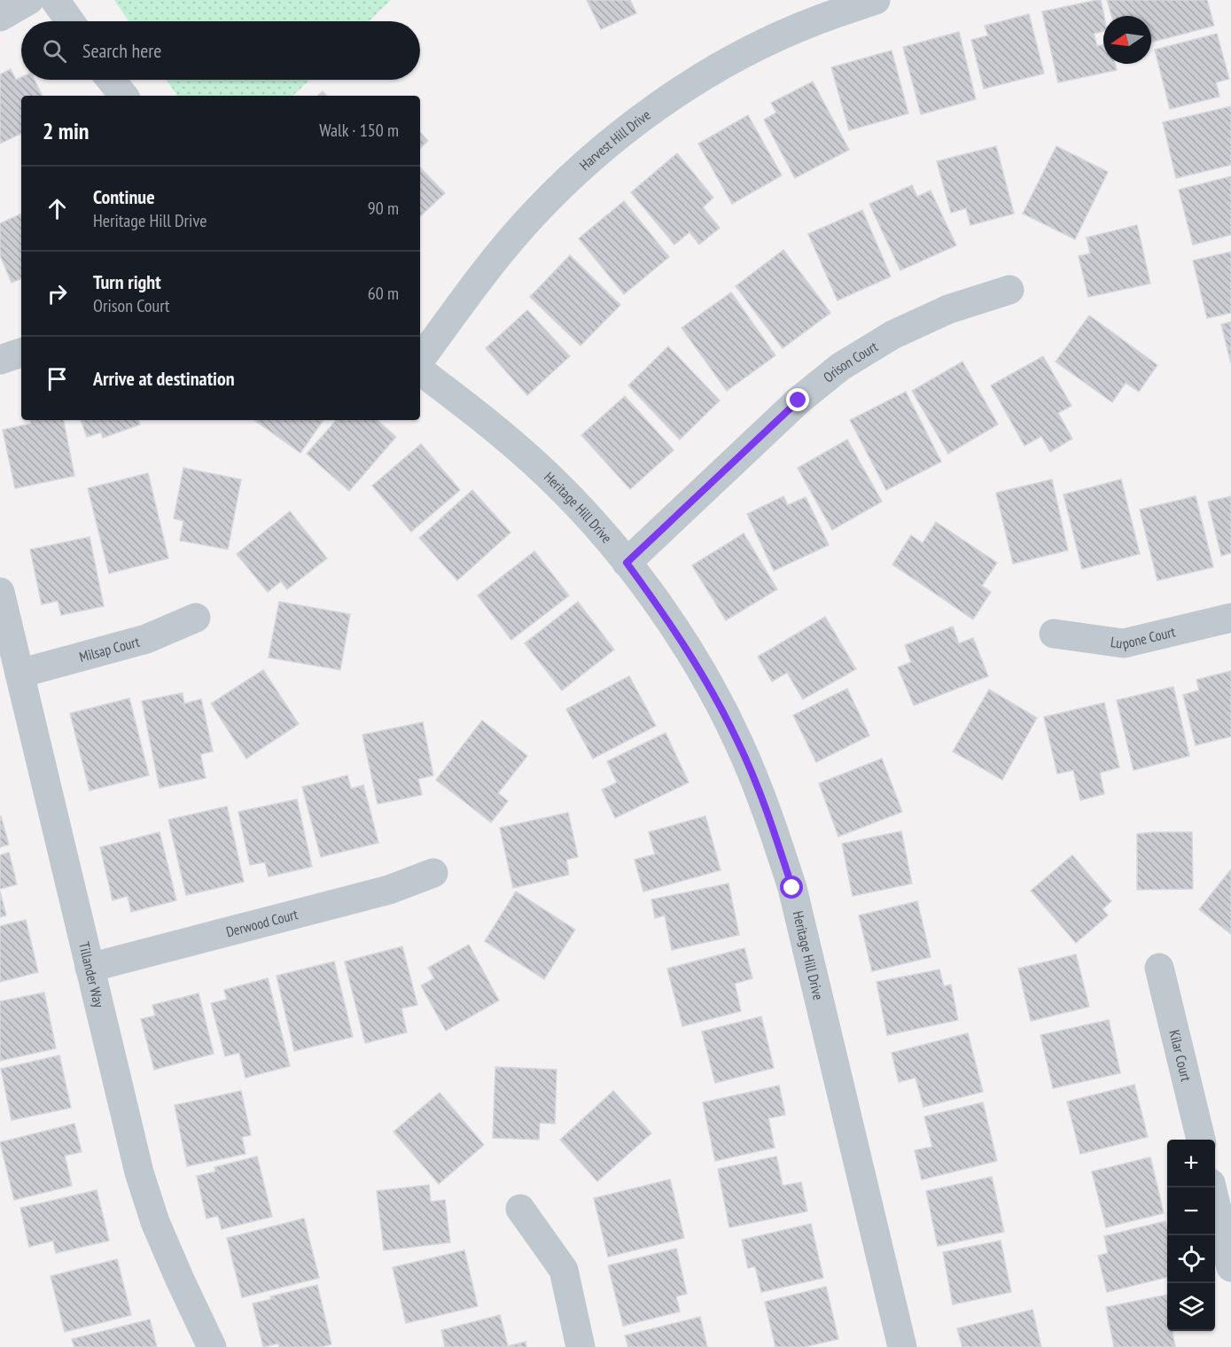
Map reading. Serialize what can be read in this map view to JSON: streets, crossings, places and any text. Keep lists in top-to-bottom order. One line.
{"streets":{"street":["Harvest Hill Drive","Orison Court","Heritage Hill Drive","Lupone Court","Milsap Court","Derwood Court","Tillander Way","Kilar Court"]},"crossings":[["Orison Court","Heritage Hill Drive"],["Milsap Court","Tillander Way"],["Derwood Court","Tillander Way"]],"north":"left","page":{"search":"Search here","heading":["2 min","Walk · 150 m"],"list":[["Continue","Heritage Hill Drive","90 m"],["Turn right","Orison Court","60 m"],"Arrive at destination"],"map_buttons":["+","−"]}}
